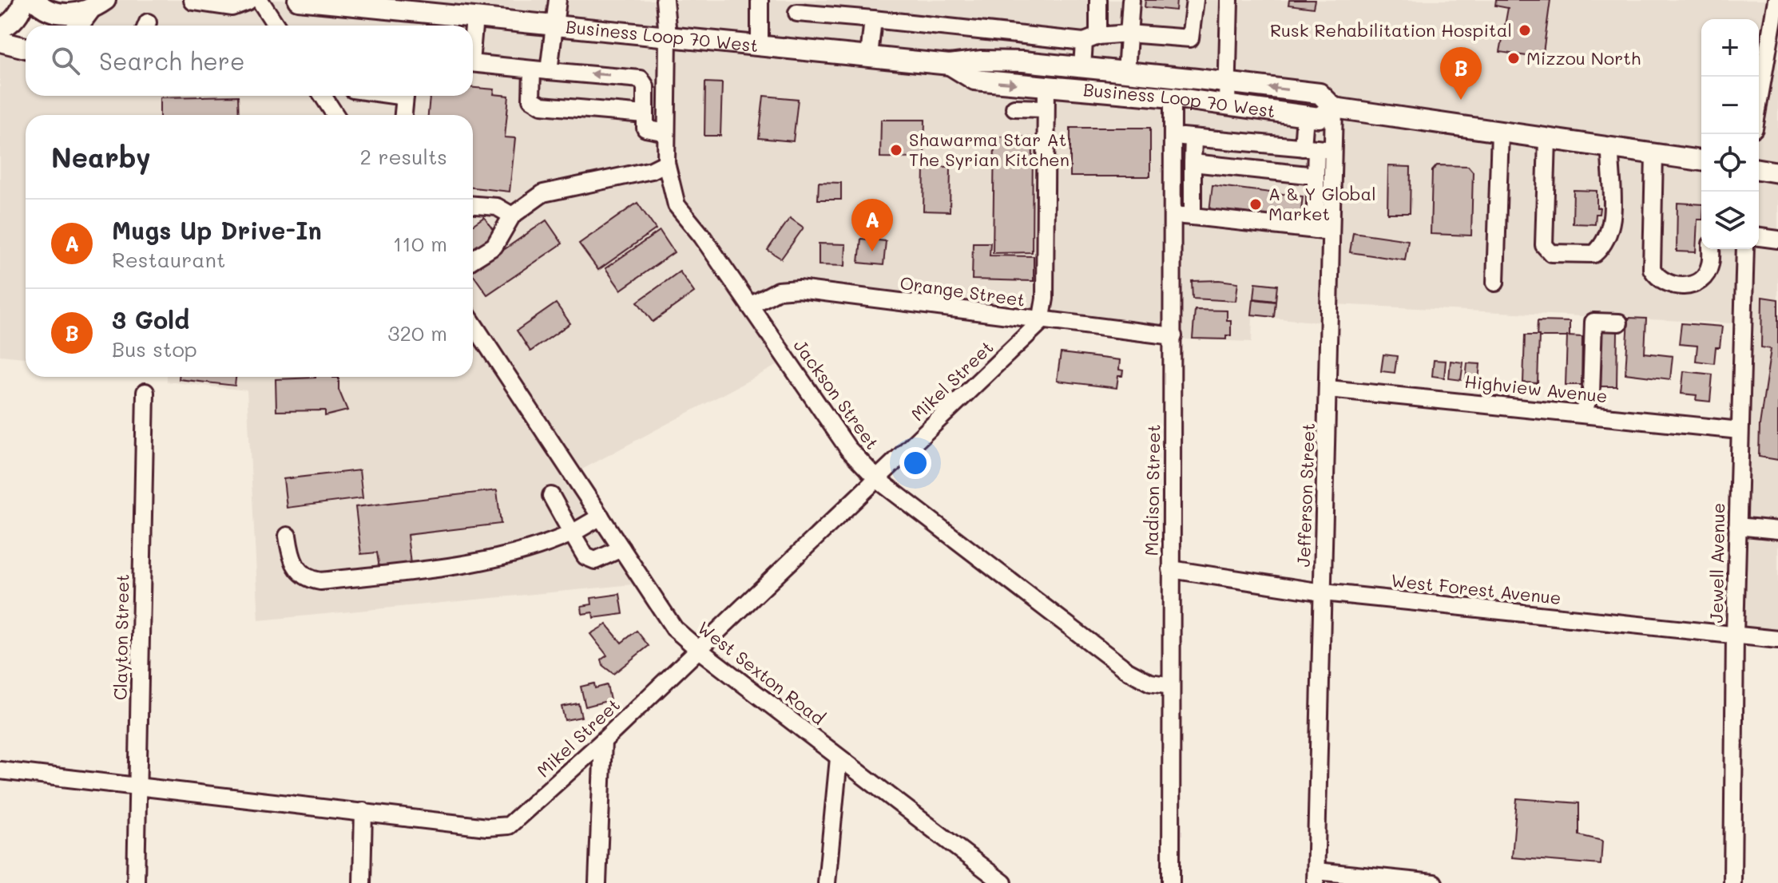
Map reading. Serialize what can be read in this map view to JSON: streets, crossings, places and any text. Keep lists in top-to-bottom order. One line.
{"streets":{"main road":["Business Loop 70 West"],"street":["Orange Street","Mikel Street","Highview Avenue","Jackson Street","Madison Street","Jefferson Street","Jewell Avenue","West Forest Avenue","Clayton Street","West Sexton Road"]},"crossings":[["Business Loop 70 West","Jackson Street"],["Business Loop 70 West","Madison Street"],["Business Loop 70 West","Jefferson Street"],["Orange Street","Mikel Street"],["Orange Street","Jackson Street"],["Orange Street","Madison Street"],["Mikel Street","Jackson Street"],["Mikel Street","Clayton Street"],["Mikel Street","West Sexton Road"],["Highview Avenue","Jefferson Street"],["Highview Avenue","Jewell Avenue"],["Jackson Street","Madison Street"],["Madison Street","West Forest Avenue"],["Jefferson Street","West Forest Avenue"],["Jewell Avenue","West Forest Avenue"]],"places":["Rusk Rehabilitation Hospital","Mizzou North","Shawarma Star At The Syrian Kitchen","A & Y Global Market"],"page":{"map_buttons":["+","−"],"search":"Search here","pins":["B","A"],"heading":["Nearby","2 results"],"list":[{"mark":"A","name":"Mugs Up Drive-In","note":"Restaurant","value":"110 m"},{"mark":"B","name":"3 Gold","note":"Bus stop","value":"320 m"}]}}
